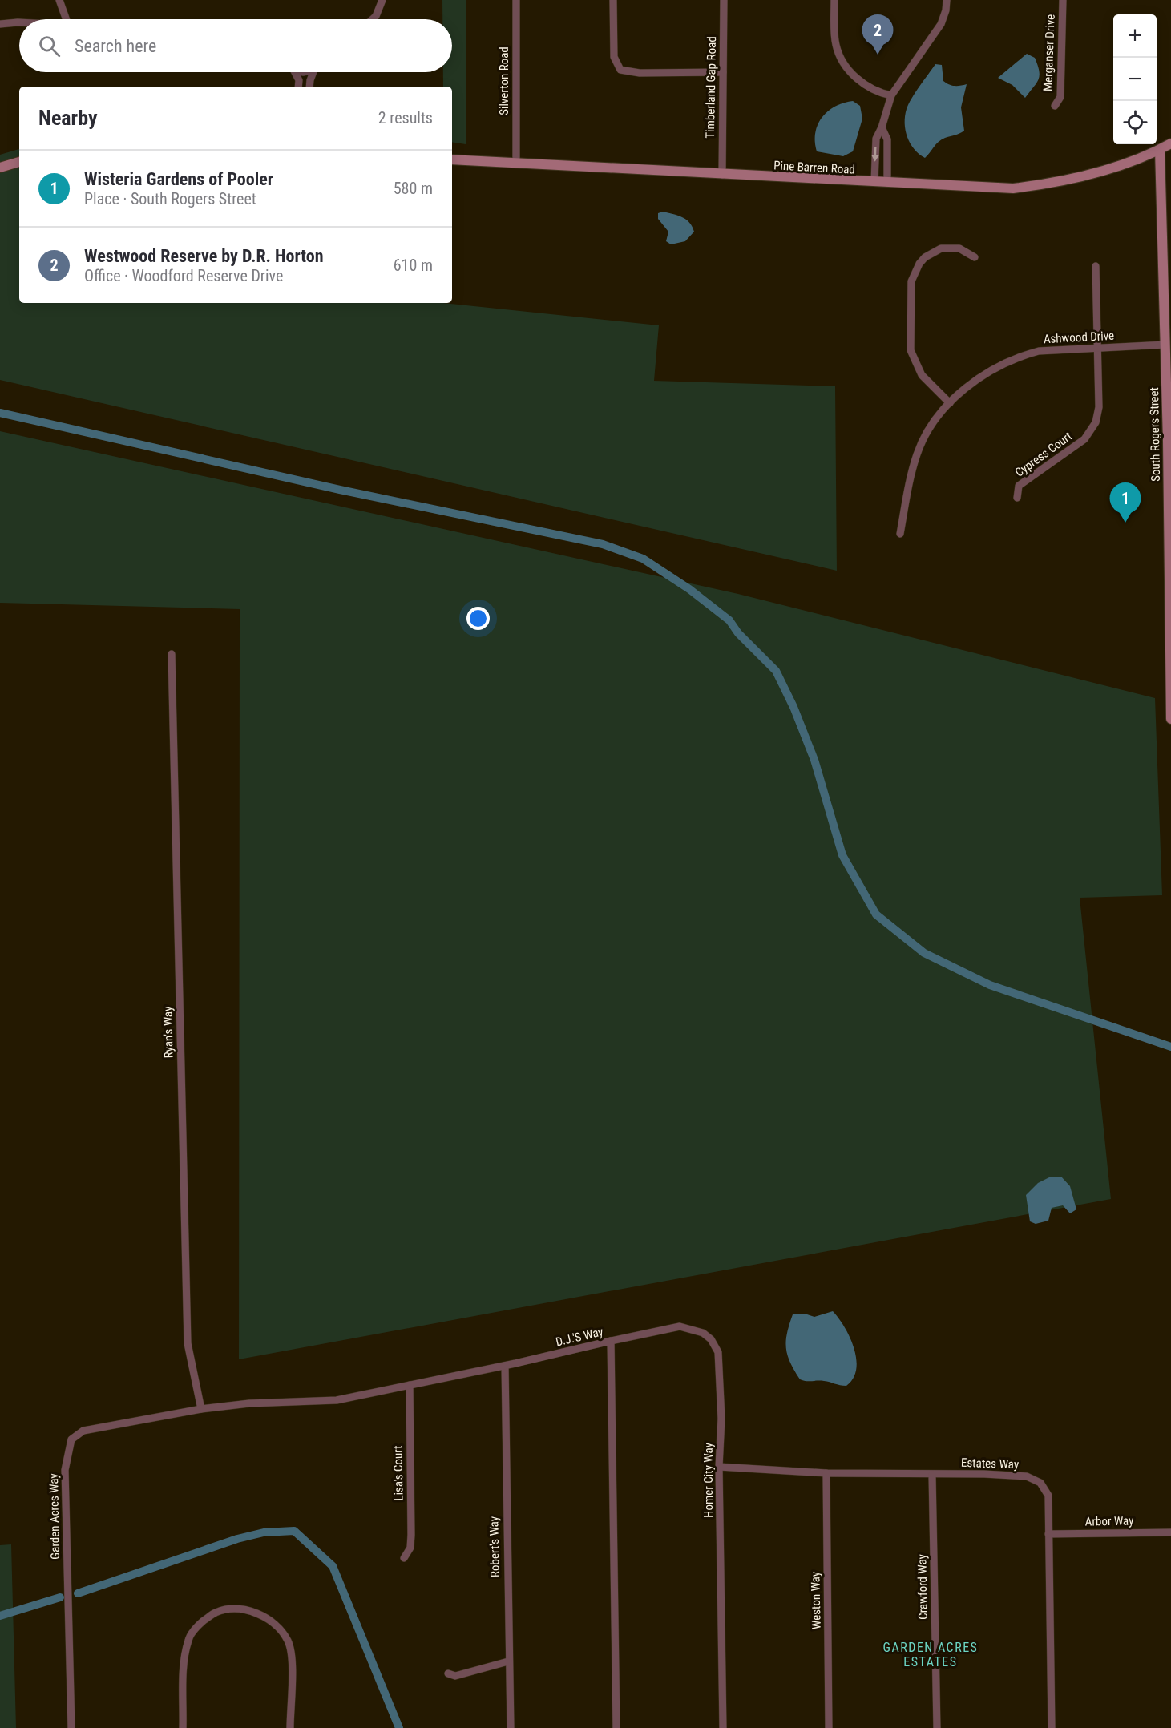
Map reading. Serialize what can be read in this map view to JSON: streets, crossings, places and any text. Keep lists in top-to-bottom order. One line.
{"streets":{"main road":["Pine Barren Road","South Rogers Street"],"street":["Merganser Drive","Silverton Road","Timberland Gap Road","Ashwood Drive","Cypress Court","Ryan's Way","D.J.'S Way","Estates Way","Lisa's Court","Homer City Way","Garden Acres Way","Arbor Way","Robert's Way","Crawford Way","Weston Way"]},"crossings":[["Silverton Road","Pine Barren Road"],["Timberland Gap Road","Pine Barren Road"],["Pine Barren Road","South Rogers Street"],["Ashwood Drive","South Rogers Street"],["Ashwood Drive","Cypress Court"],["Ryan's Way","D.J.'S Way"],["Ryan's Way","Garden Acres Way"],["D.J.'S Way","Lisa's Court"],["D.J.'S Way","Homer City Way"],["D.J.'S Way","Garden Acres Way"],["D.J.'S Way","Robert's Way"],["Estates Way","Homer City Way"],["Estates Way","Arbor Way"],["Estates Way","Crawford Way"],["Estates Way","Weston Way"]],"districts":["GARDEN ACRES ESTATES"],"page":{"map_buttons":["+","−"],"pins":["2","1"],"search":"Search here","heading":["Nearby","2 results"],"list":[{"mark":"1","name":"Wisteria Gardens of Pooler","note":"Place · South Rogers Street","value":"580 m"},{"mark":"2","name":"Westwood Reserve by D.R. Horton","note":"Office · Woodford Reserve Drive","value":"610 m"}]}}
